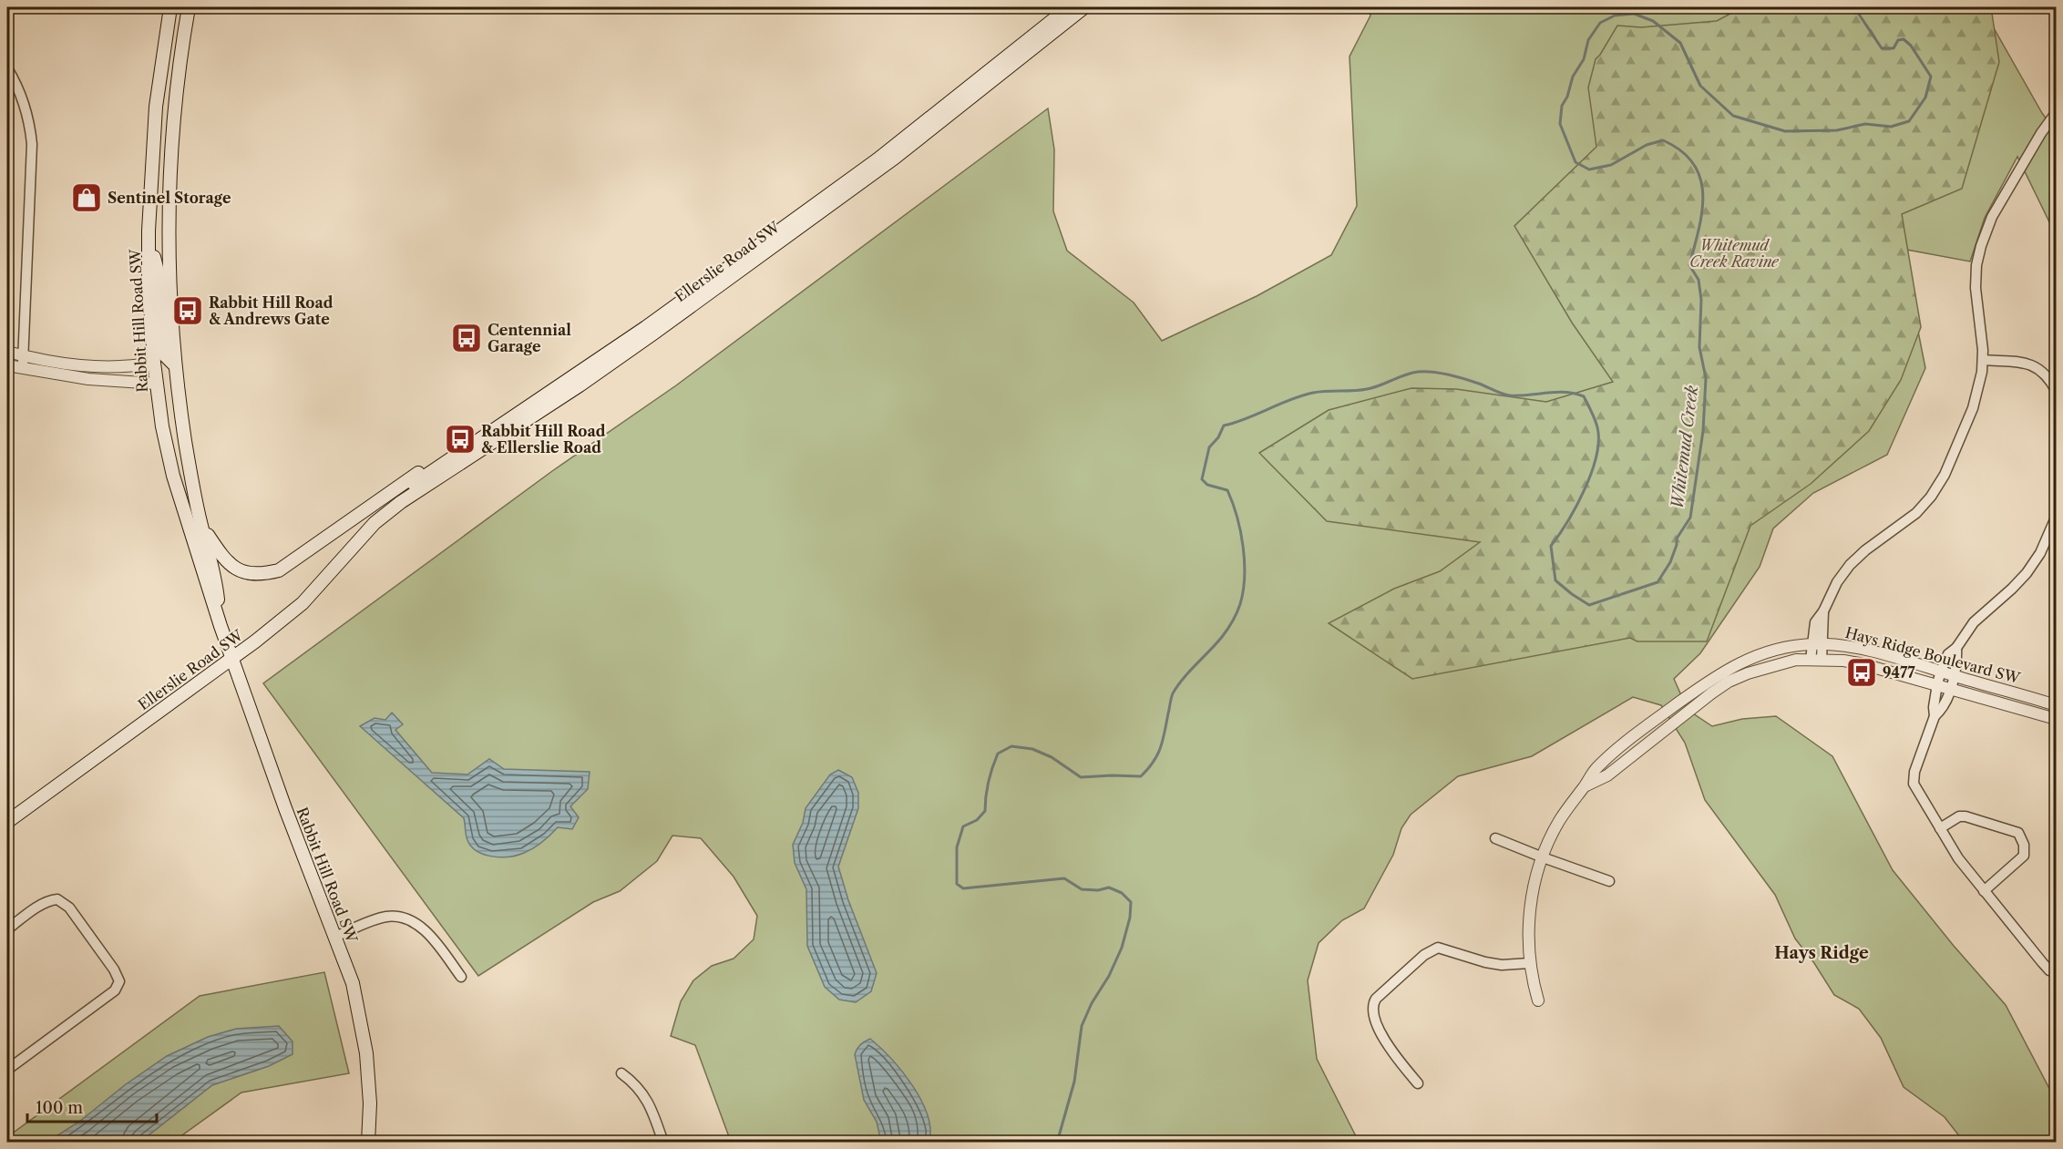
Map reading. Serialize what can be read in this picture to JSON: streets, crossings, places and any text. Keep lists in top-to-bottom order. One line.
{"streets":{"main road":["Ellerslie Road SW","Rabbit Hill Road SW"],"street":["Hays Ridge Boulevard SW"]},"crossings":[["Ellerslie Road SW","Rabbit Hill Road SW"]],"districts":["Hays Ridge"],"water":["Whitemud Creek"],"parks":["Whitemud Creek Ravine"],"places":{"shop":["Sentinel Storage"],"bus stop":["Rabbit Hill Road & Andrews Gate","Centennial Garage","Rabbit Hill Road & Ellerslie Road","9477"]},"scale_bar":"100 m"}
